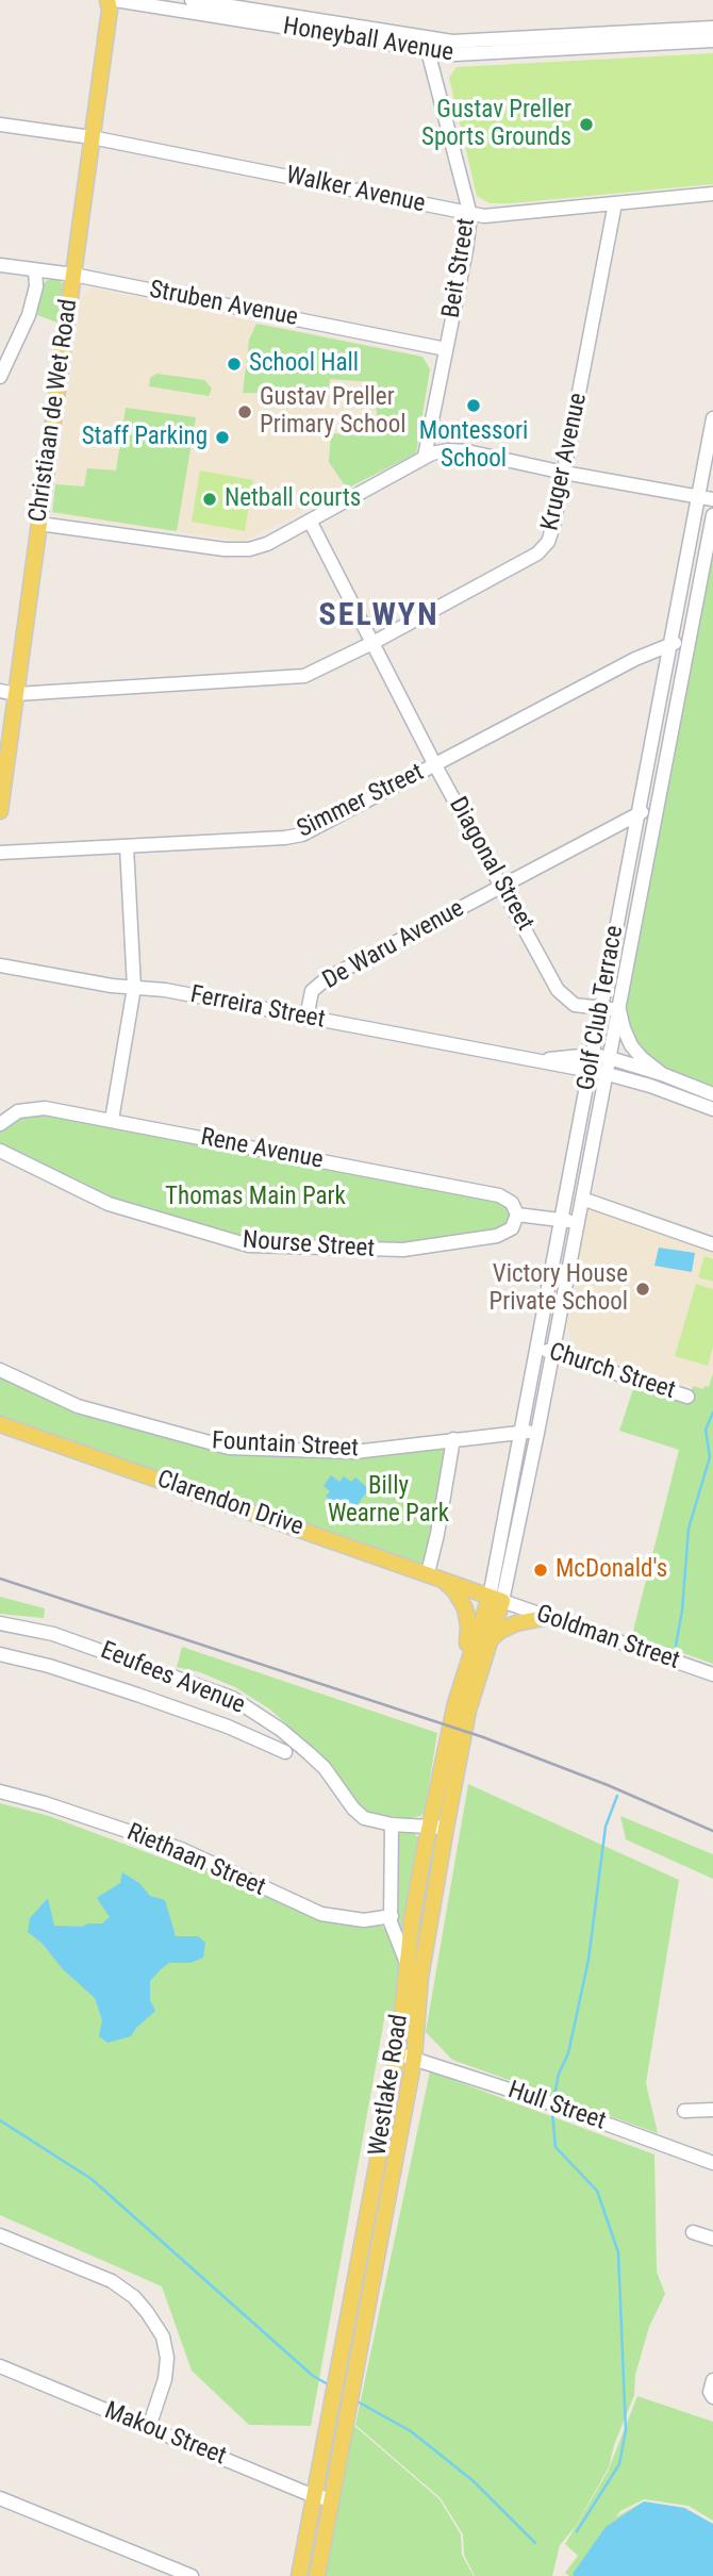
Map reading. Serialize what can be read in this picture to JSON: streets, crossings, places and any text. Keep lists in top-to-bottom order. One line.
{"streets":{"main road":["Christiaan de Wet Road","Clarendon Drive","Westlake Road"],"street":["Honeyball Avenue","Walker Avenue","Beit Street","Struben Avenue","Kruger Avenue","Simmer Street","Diagonal Street","De Waru Avenue","Ferreira Street","Golf Club Terrace","Rene Avenue","Nourse Street","Church Street","Fountain Street","Goldman Street","Eeufees Avenue","Riethaan Street","Hull Street","Makou Street"]},"crossings":[["Honeyball Avenue","Beit Street"],["Honeyball Avenue","Christiaan de Wet Road"],["Walker Avenue","Beit Street"],["Walker Avenue","Christiaan de Wet Road"],["Walker Avenue","Kruger Avenue"],["Beit Street","Struben Avenue"],["Struben Avenue","Christiaan de Wet Road"],["Christiaan de Wet Road","Kruger Avenue"],["Kruger Avenue","Diagonal Street"],["Simmer Street","Diagonal Street"],["Simmer Street","Golf Club Terrace"],["Diagonal Street","De Waru Avenue"],["Diagonal Street","Golf Club Terrace"],["De Waru Avenue","Ferreira Street"],["De Waru Avenue","Golf Club Terrace"],["Ferreira Street","Golf Club Terrace"],["Golf Club Terrace","Church Street"],["Golf Club Terrace","Fountain Street"],["Golf Club Terrace","Clarendon Drive"],["Golf Club Terrace","Goldman Street"],["Golf Club Terrace","Westlake Road"],["Rene Avenue","Nourse Street"],["Clarendon Drive","Goldman Street"],["Clarendon Drive","Westlake Road"],["Goldman Street","Westlake Road"],["Eeufees Avenue","Westlake Road"],["Westlake Road","Hull Street"],["Westlake Road","Makou Street"]],"districts":["SELWYN"],"parks":["Thomas Main Park","Billy Wearne Park"],"places":["Gustav Preller Sports Grounds","School Hall","Montessori School","Gustav Preller Primary School","Staff Parking","Netball courts","Victory House Private School","McDonald's"]}
